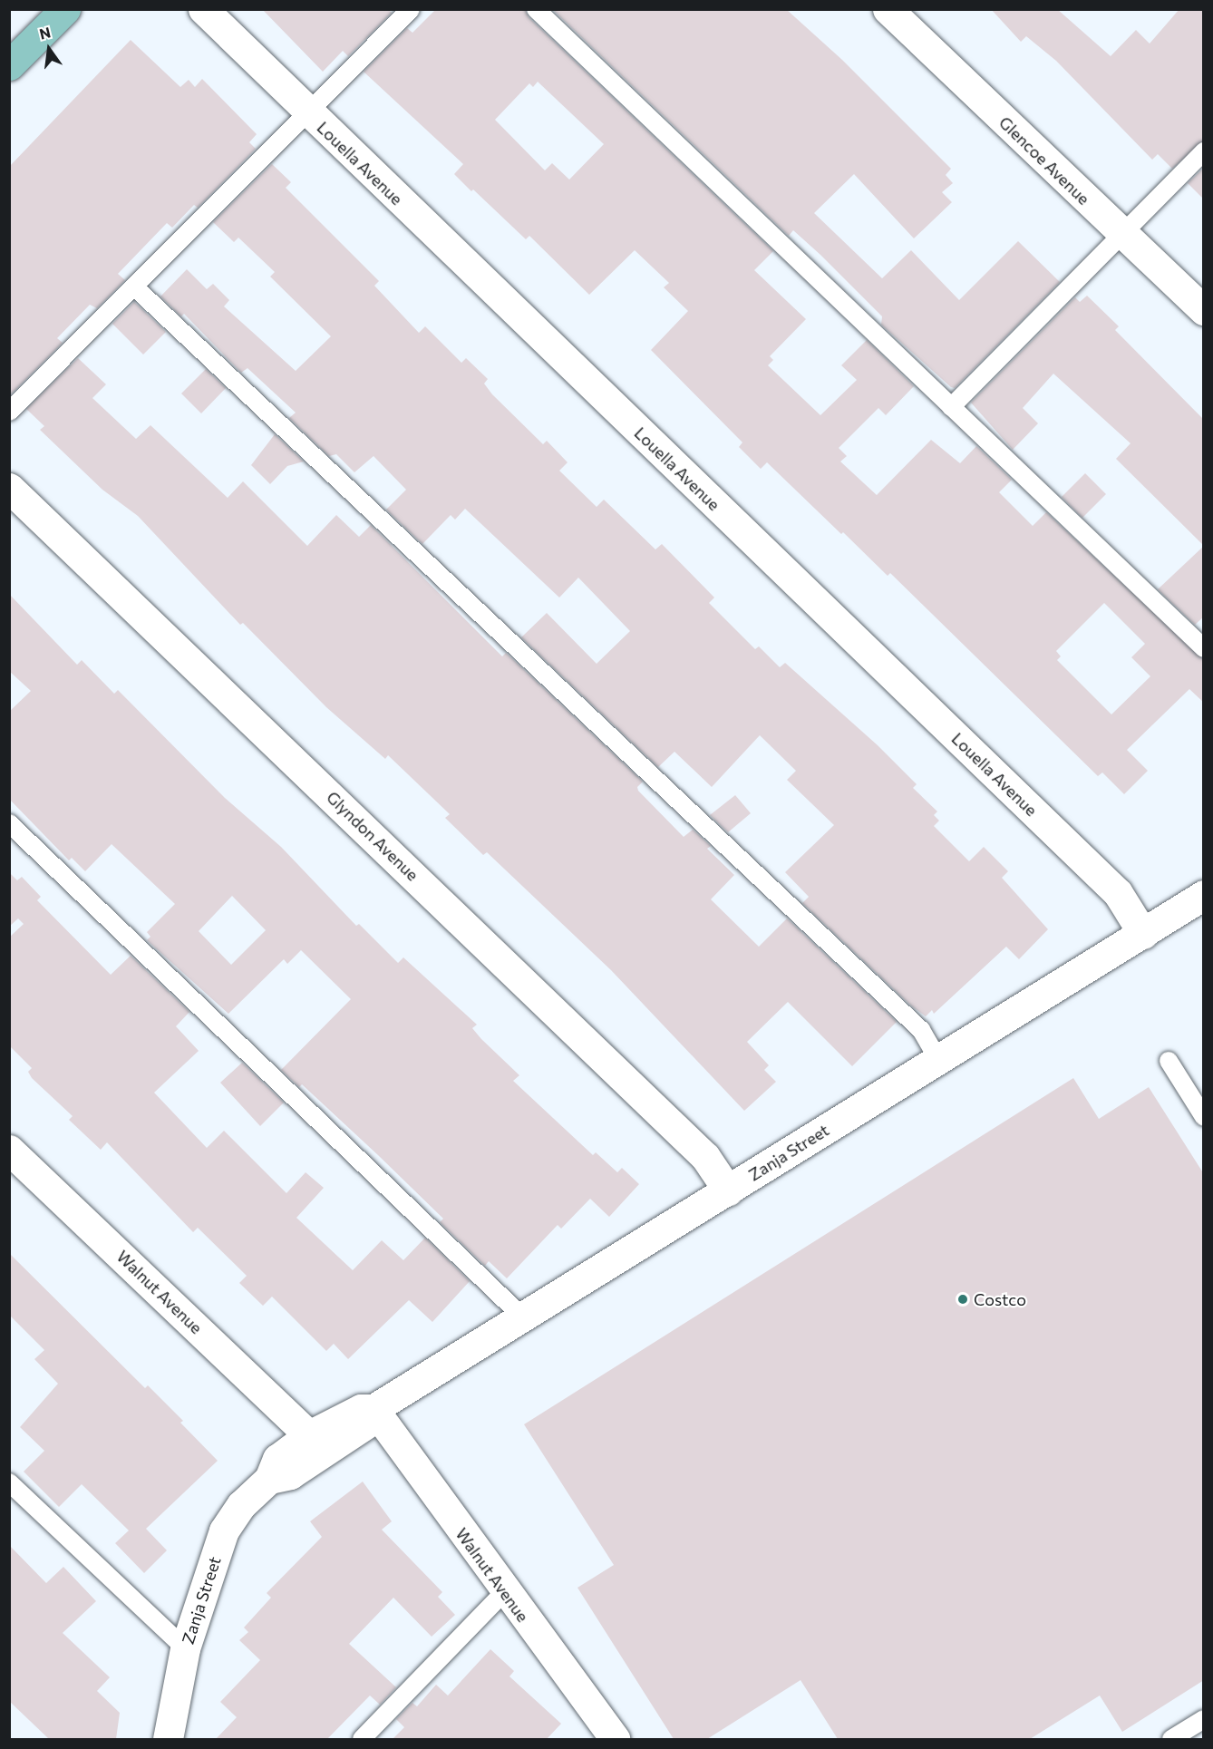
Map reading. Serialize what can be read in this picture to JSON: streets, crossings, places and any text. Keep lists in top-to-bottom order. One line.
{"streets":{"street":["Glencoe Avenue","Louella Avenue","Glyndon Avenue","Zanja Street","Walnut Avenue"]},"crossings":[["Louella Avenue","Zanja Street"],["Glyndon Avenue","Zanja Street"],["Zanja Street","Walnut Avenue"]],"places":["Costco"],"north":"top"}
